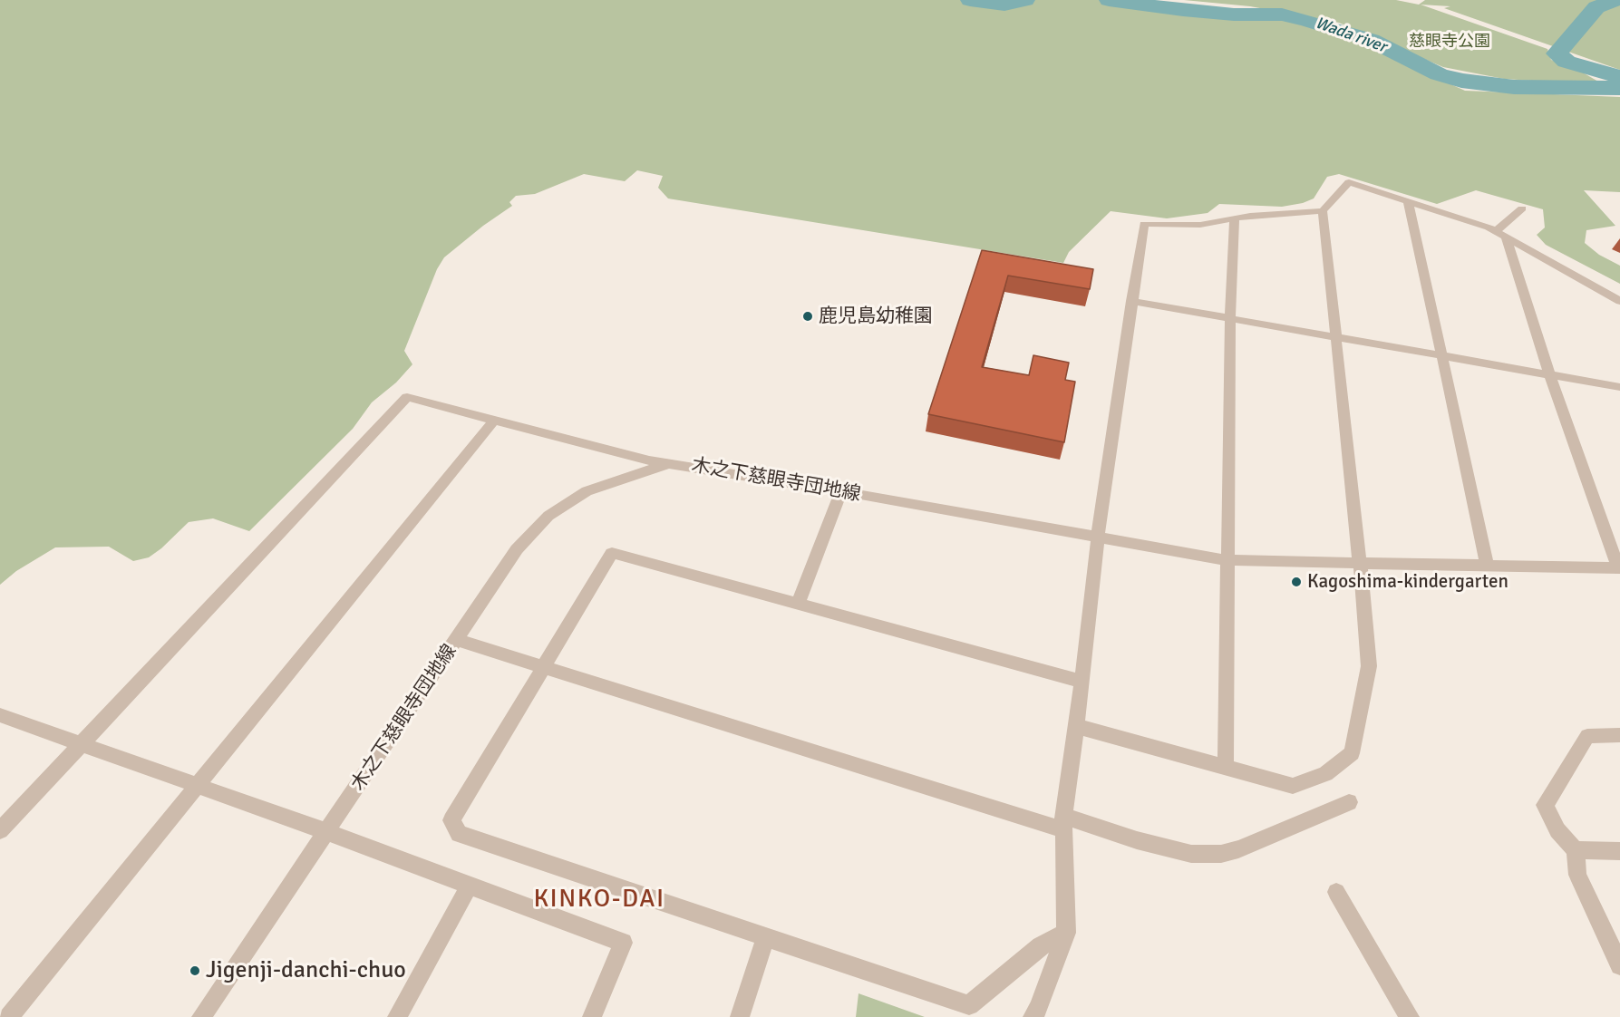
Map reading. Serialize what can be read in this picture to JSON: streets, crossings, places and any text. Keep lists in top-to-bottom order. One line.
{"streets":{"street":["木之下慈眼寺団地線"]},"districts":["KINKO-DAI"],"water":["Wada river"],"parks":["慈眼寺公園"],"places":["鹿児島幼稚園","Kagoshima-kindergarten","Jigenji-danchi-chuo"]}
